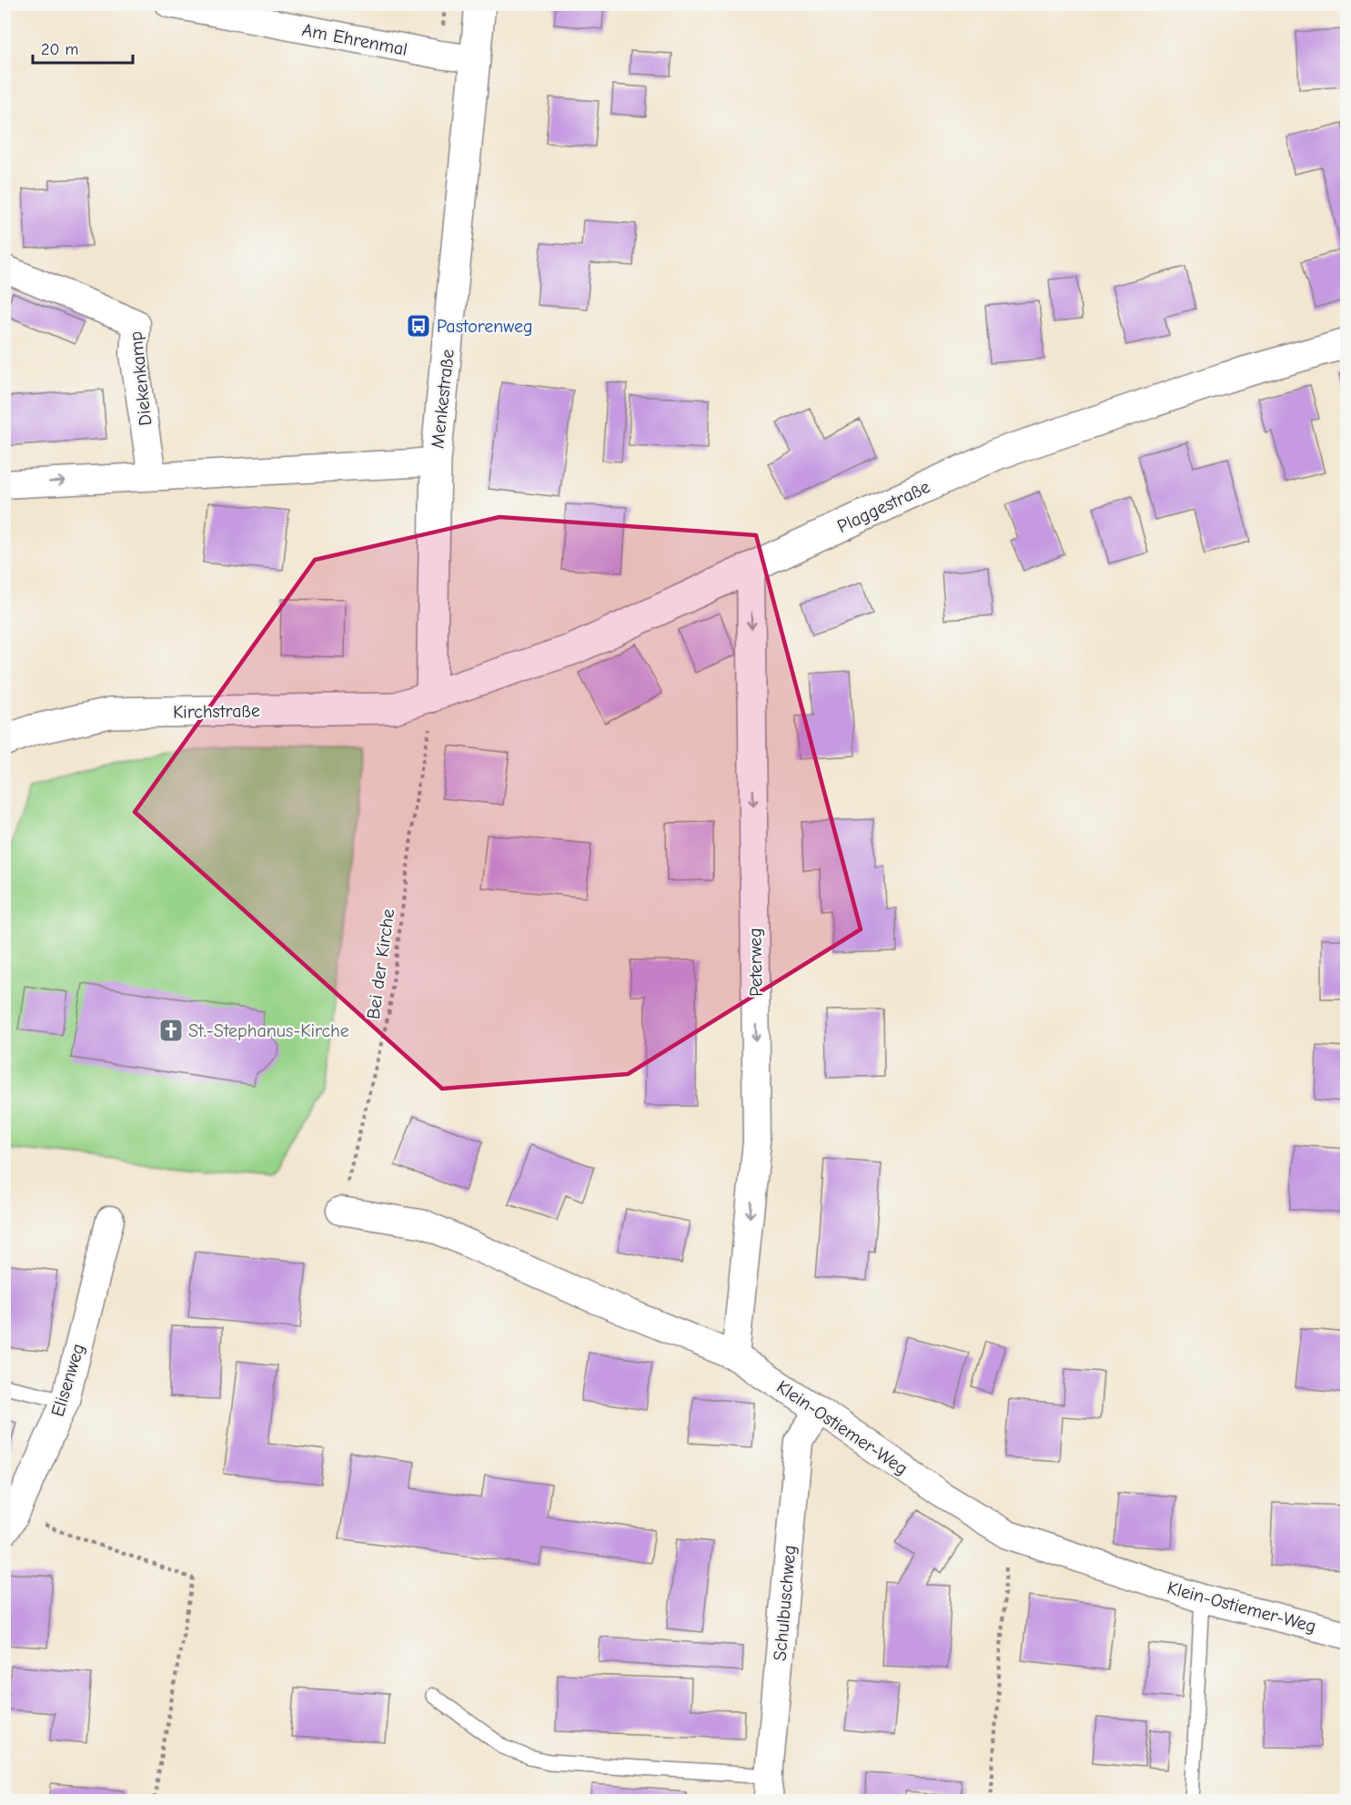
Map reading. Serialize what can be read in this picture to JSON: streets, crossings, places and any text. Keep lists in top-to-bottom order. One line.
{"streets":{"street":["Am Ehrenmal","Diekenkamp","Menkestraße","Plaggestraße","Kirchstraße","Peterweg","Elisenweg","Klein-Ostiemer-Weg","Schulbuschweg"],"path":["Bei der Kirche"]},"crossings":[["Am Ehrenmal","Menkestraße"],["Menkestraße","Plaggestraße"],["Menkestraße","Kirchstraße"],["Plaggestraße","Kirchstraße"],["Plaggestraße","Peterweg"],["Peterweg","Klein-Ostiemer-Weg"],["Bei der Kirche","Klein-Ostiemer-Weg"],["Klein-Ostiemer-Weg","Schulbuschweg"]],"one_way":["Peterweg"],"places":{"bus stop":["Pastorenweg"],"church":["St.-Stephanus-Kirche"]},"scale_bar":"20 m"}
